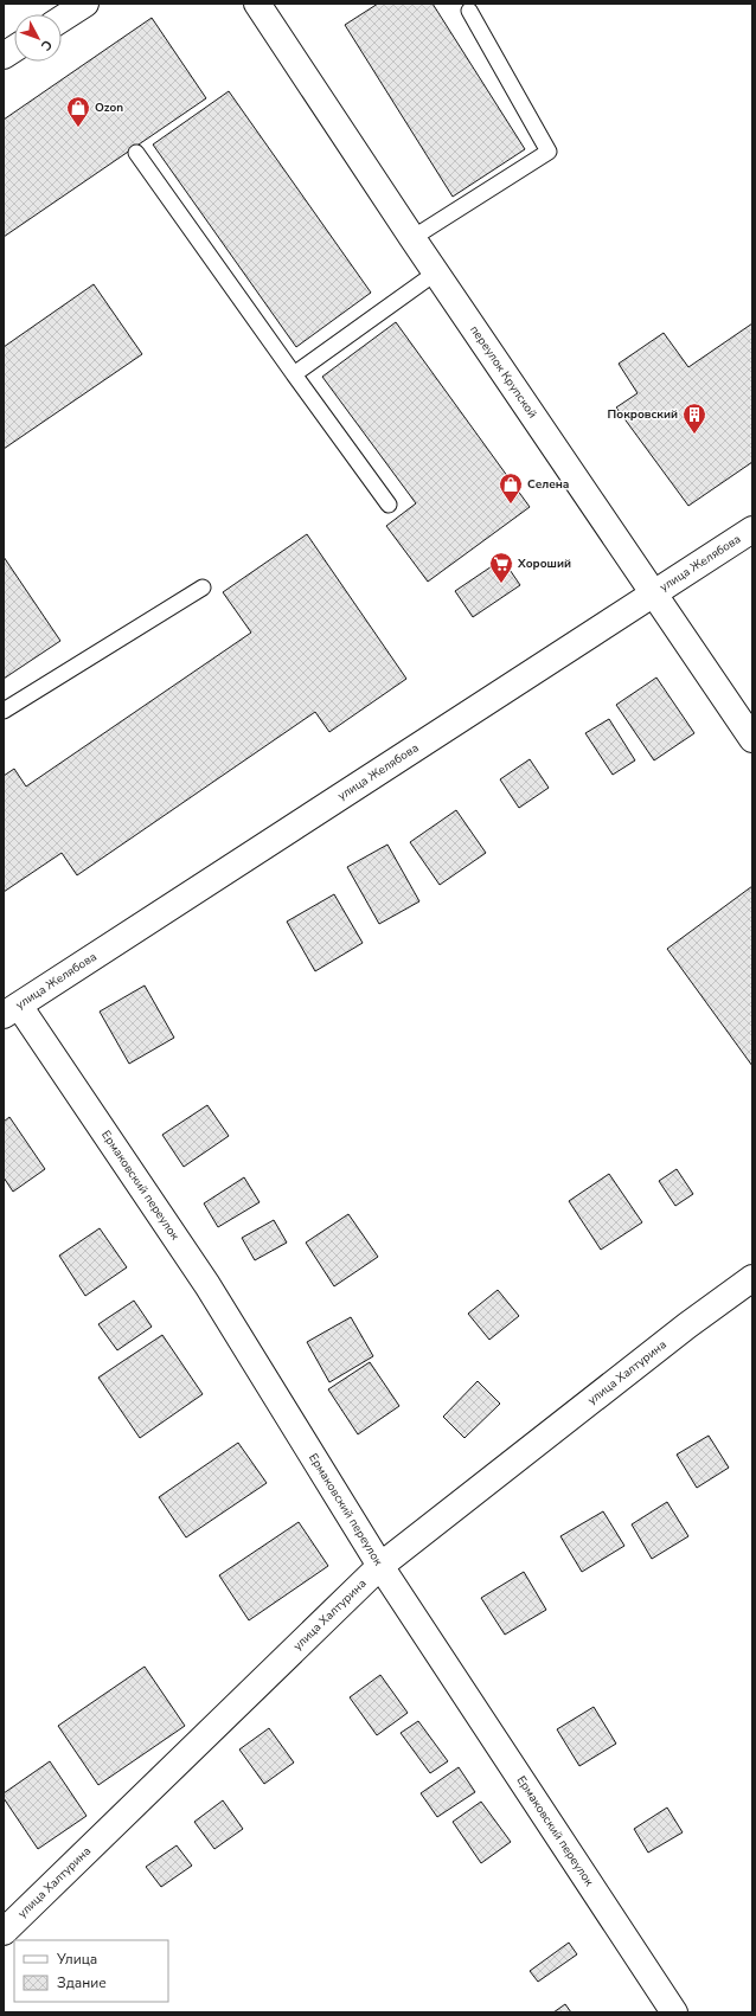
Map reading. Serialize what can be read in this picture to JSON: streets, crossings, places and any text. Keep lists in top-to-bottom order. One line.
{"streets":{"street":["переулок Крупской","улица Желябова","Ермаковский переулок","улица Халтурина"]},"crossings":[["переулок Крупской","улица Желябова"],["улица Желябова","Ермаковский переулок"],["Ермаковский переулок","улица Халтурина"]],"places":{"shop":["Ozon","Селена"],"building":["Покровский"],"supermarket":["Хороший"]},"legend":["Улица","Здание"],"north":"bottom right"}
